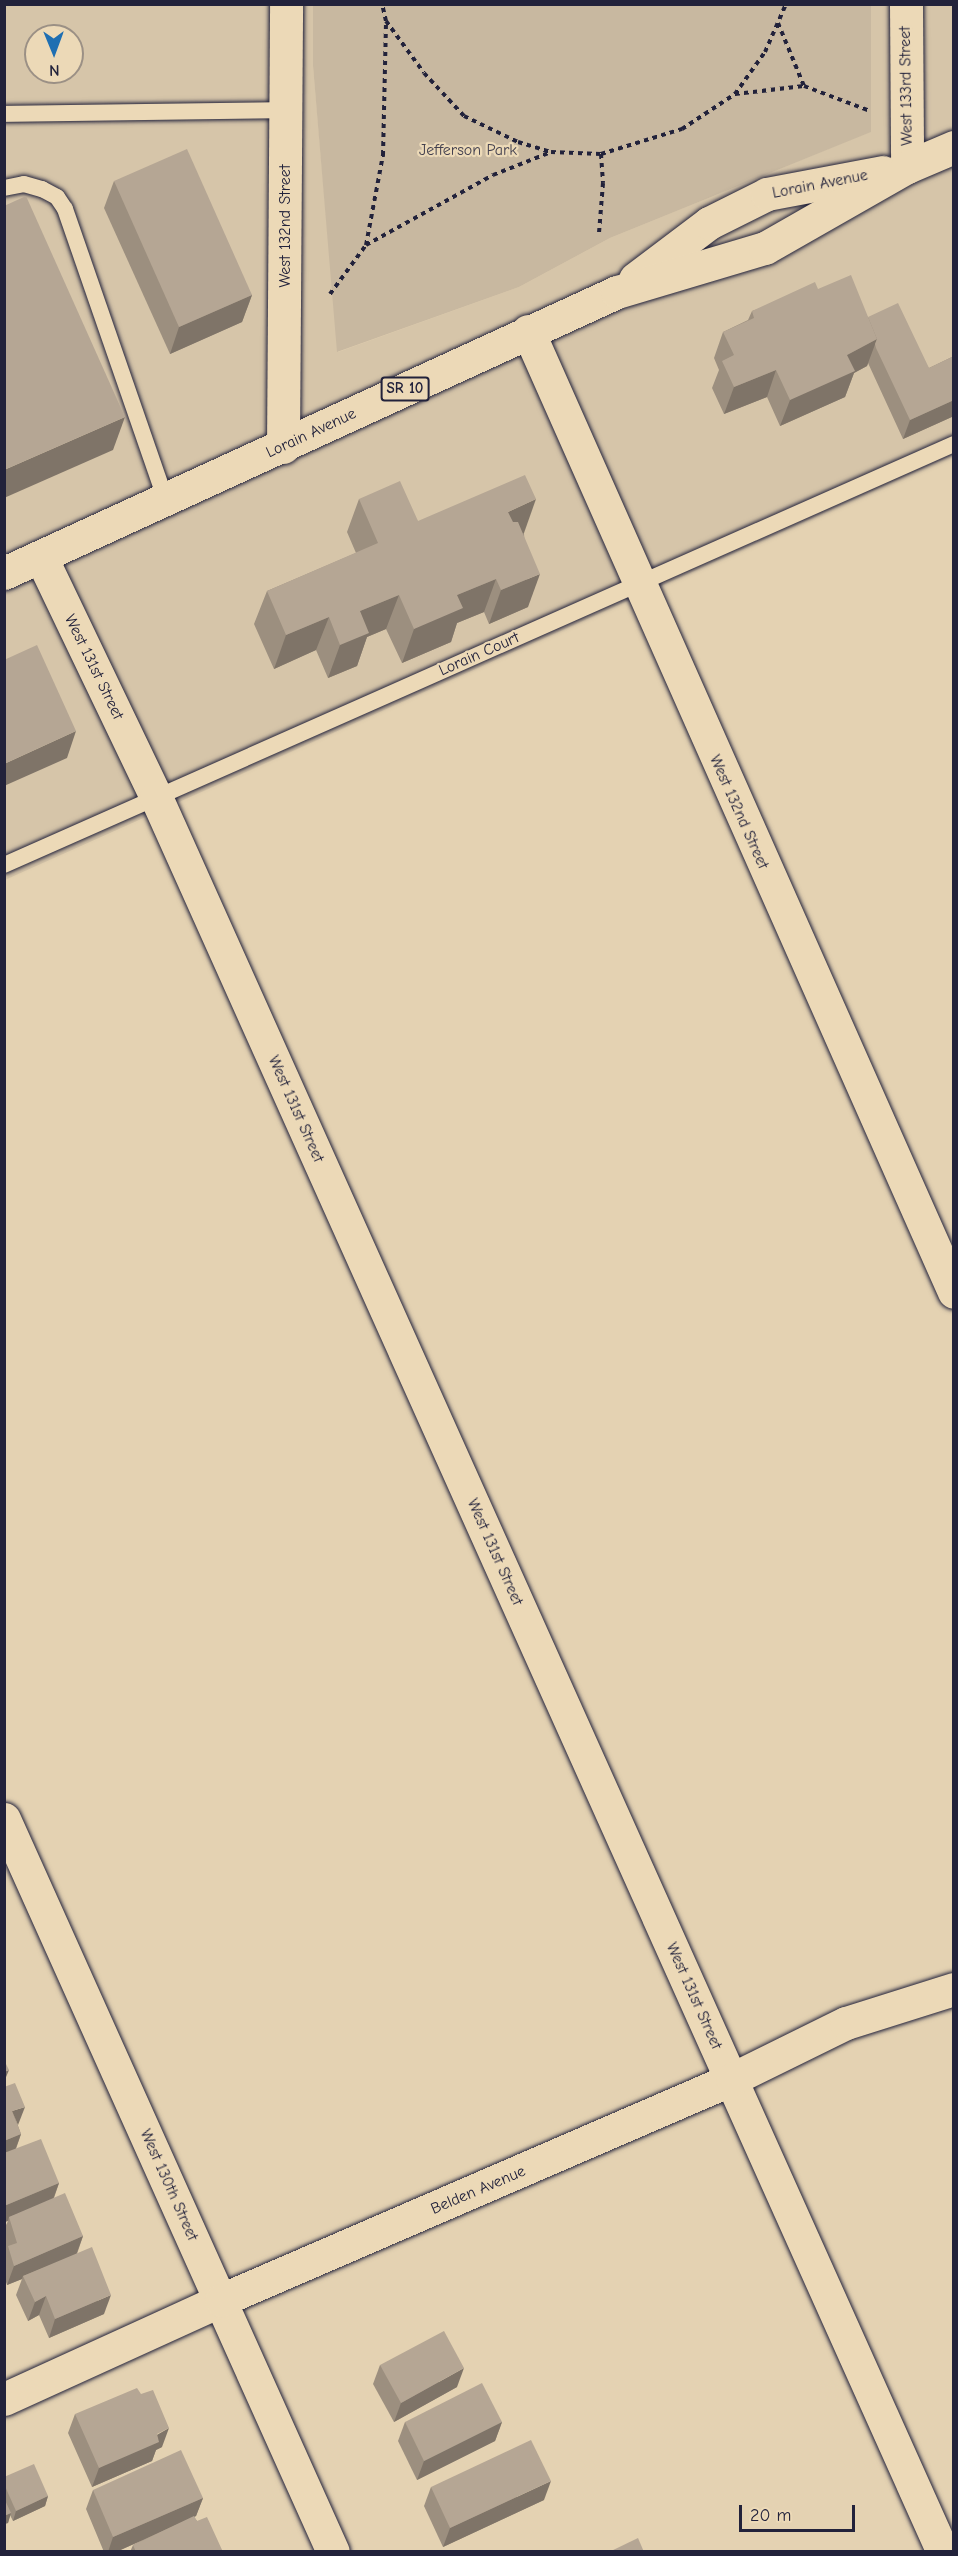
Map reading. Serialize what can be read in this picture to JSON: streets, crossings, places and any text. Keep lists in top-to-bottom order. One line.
{"streets":{"street":["West 133rd Street","Lorain Avenue","West 132nd Street","SR 10","West 131st Street","West 130th Street","Belden Avenue"],"lane":["Lorain Court"]},"crossings":[["West 133rd Street","Lorain Avenue"],["Lorain Avenue","West 132nd Street"],["Lorain Avenue","West 131st Street"],["West 132nd Street","Lorain Court"],["Lorain Court","West 131st Street"],["West 131st Street","Belden Avenue"],["West 130th Street","Belden Avenue"]],"parks":["Jefferson Park"],"scale_bar":"20 m","north":"bottom"}
